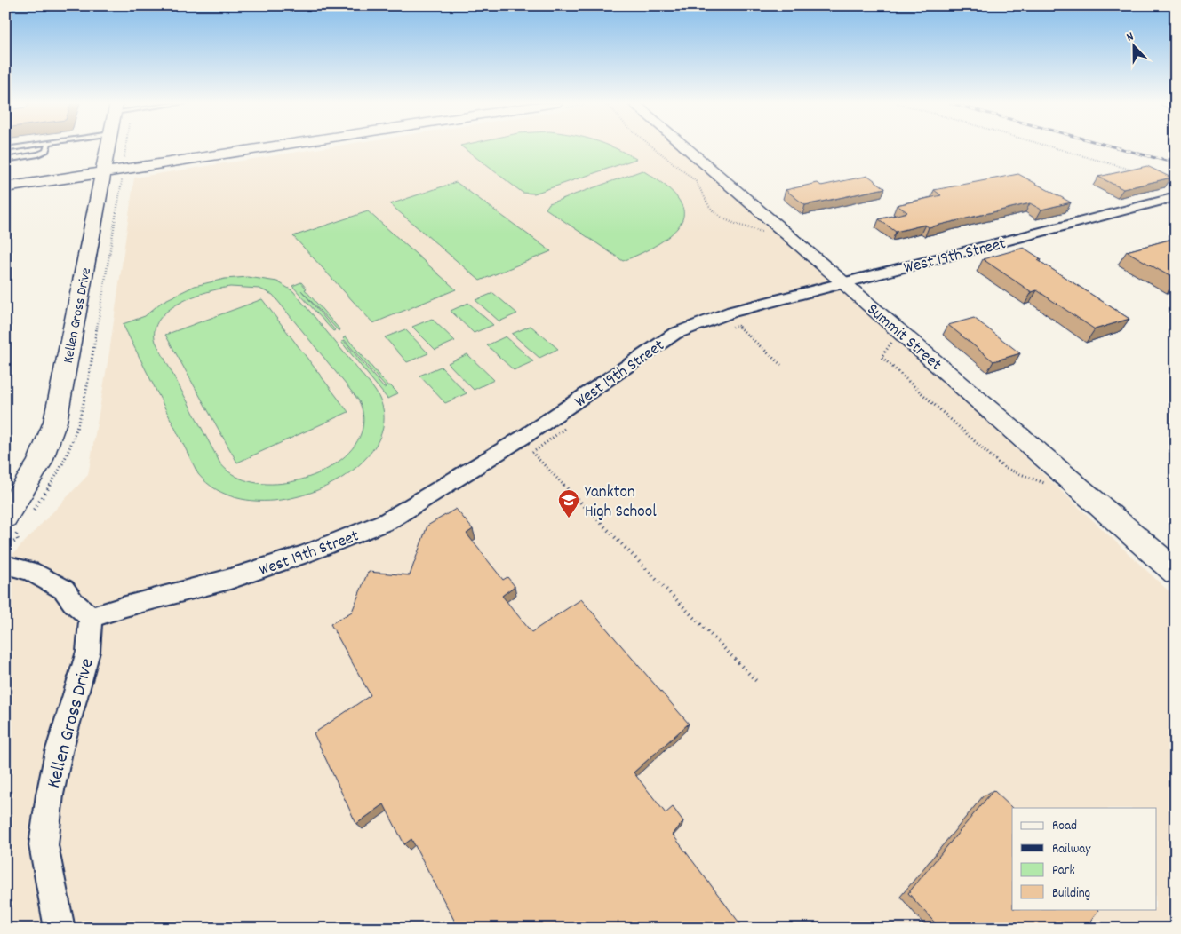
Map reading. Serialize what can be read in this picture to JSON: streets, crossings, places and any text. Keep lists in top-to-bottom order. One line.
{"streets":{"street":["West 19th Street","Kellen Gross Drive","Summit Street"]},"crossings":[["West 19th Street","Kellen Gross Drive"],["West 19th Street","Summit Street"]],"places":{"school or university":["Yankton High School"]},"legend":["Road","Railway","Park","Building"],"north":"top"}
